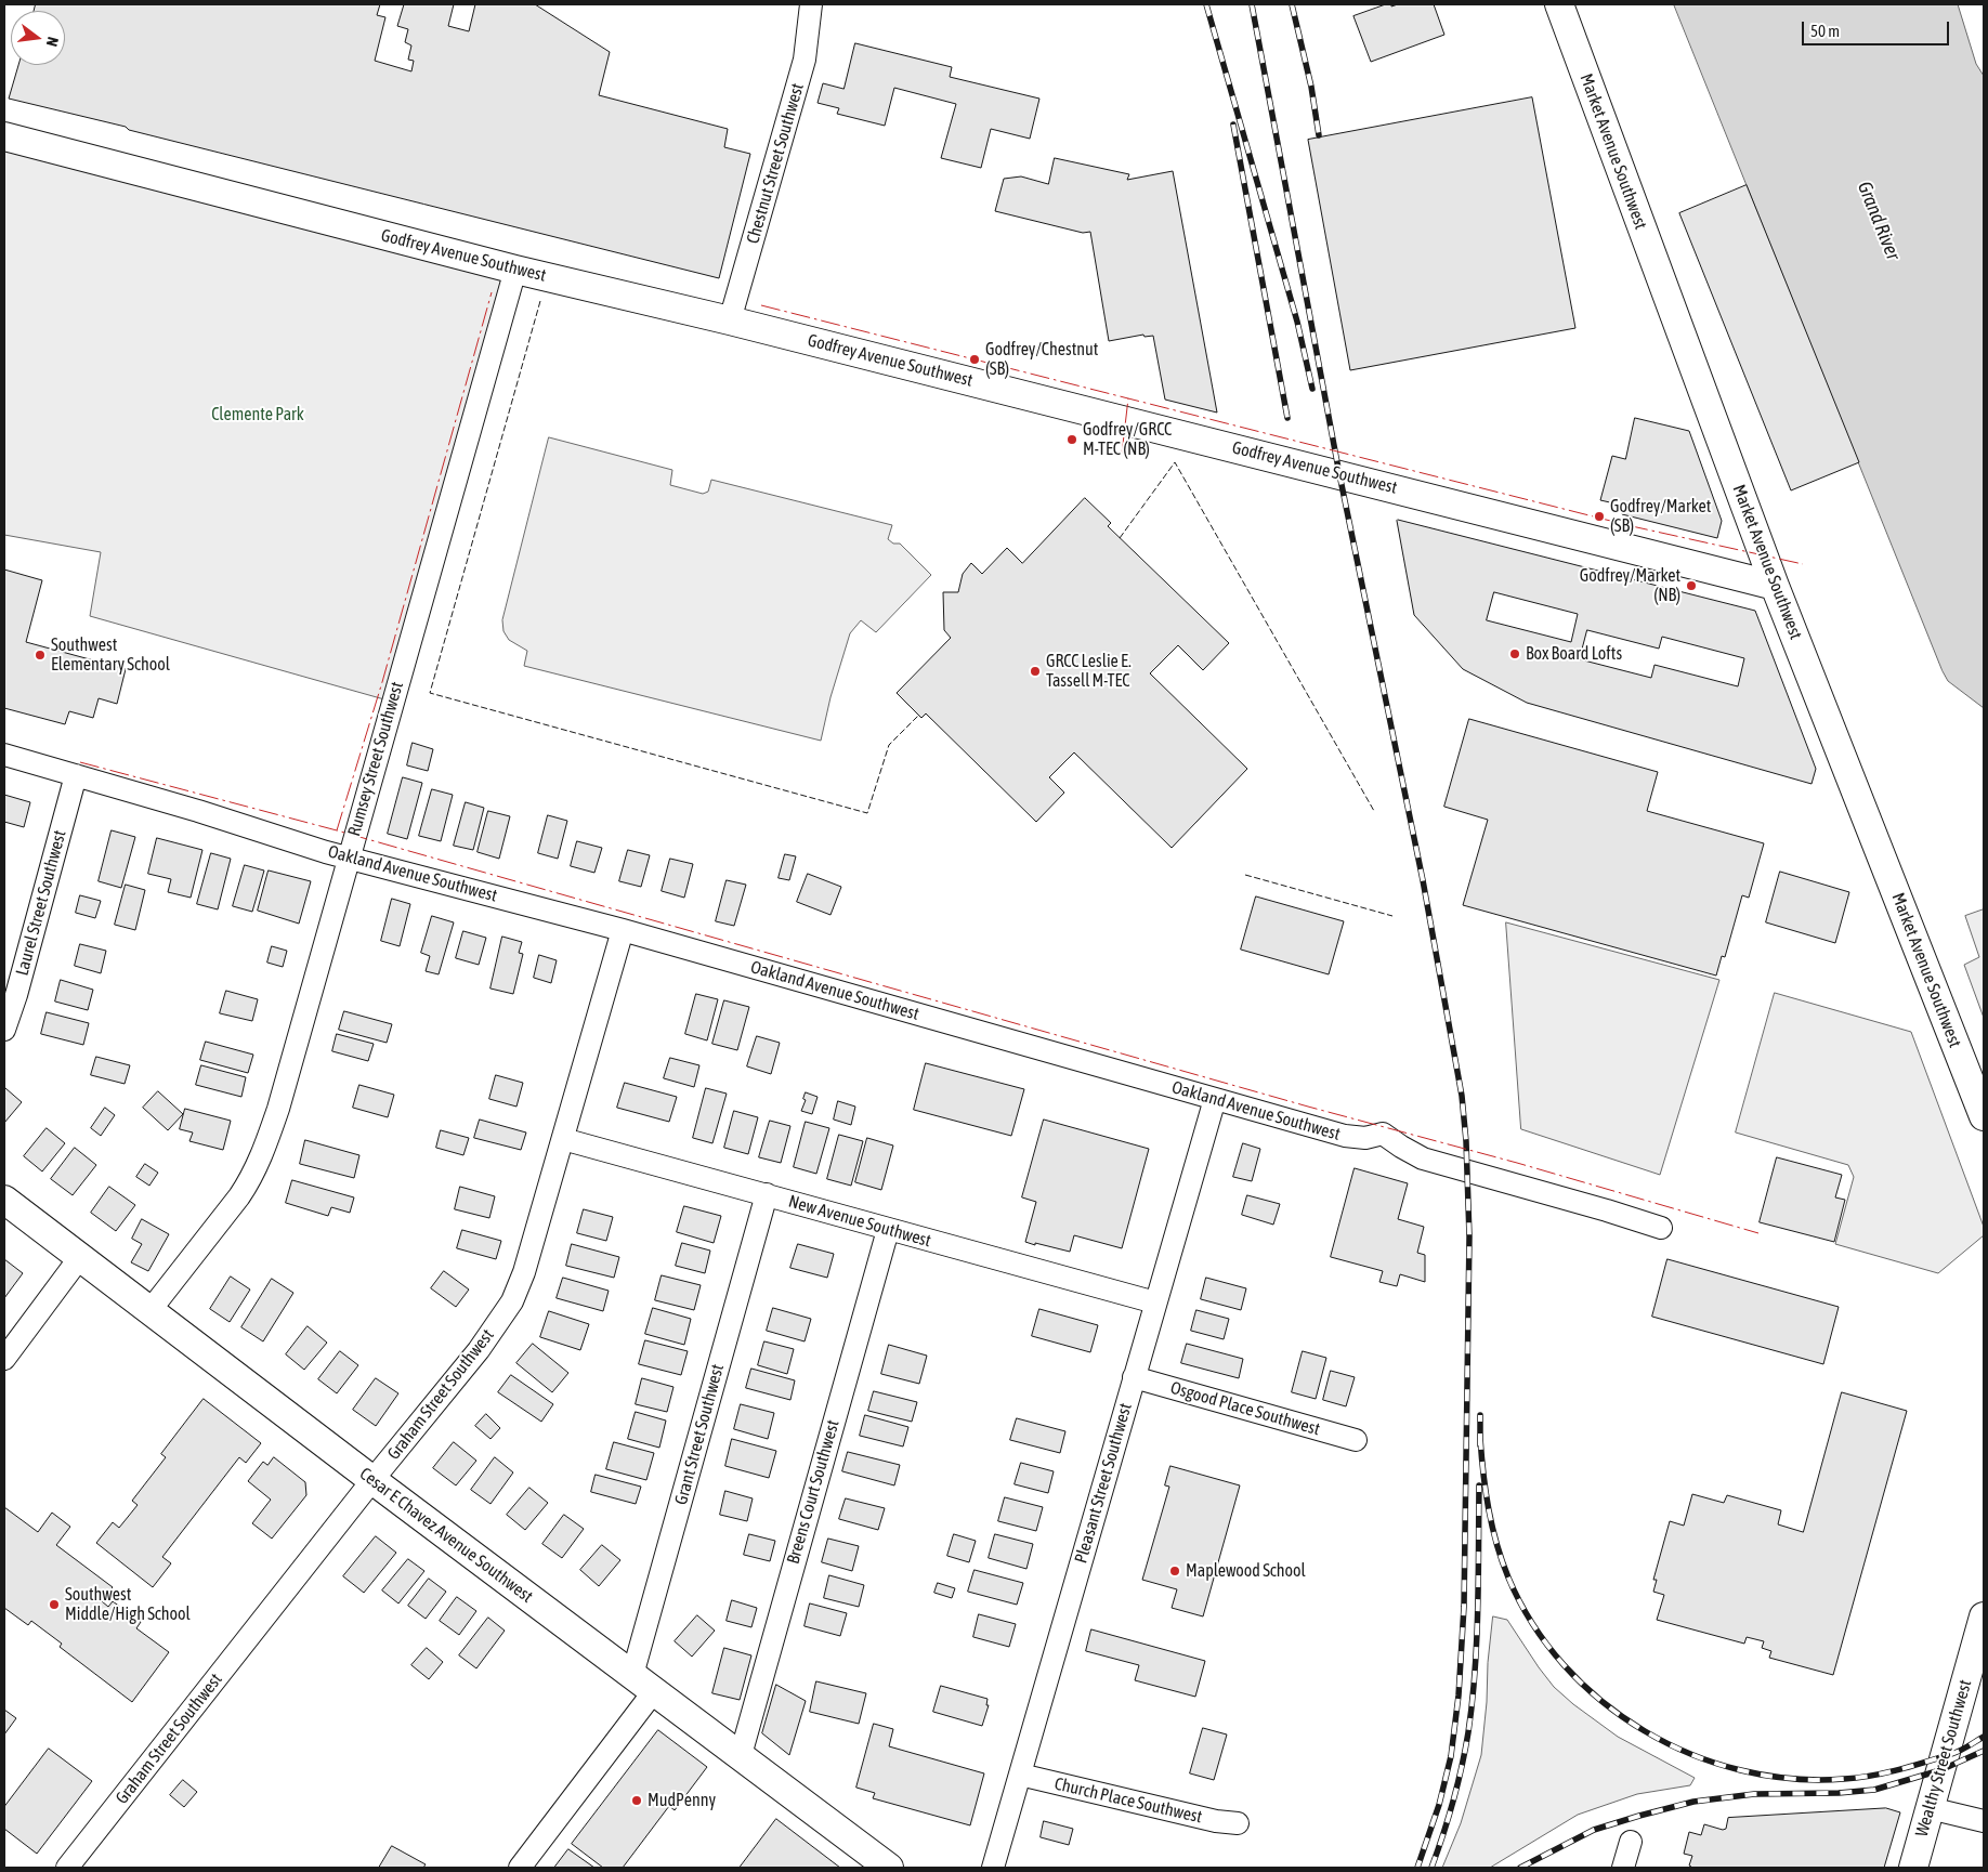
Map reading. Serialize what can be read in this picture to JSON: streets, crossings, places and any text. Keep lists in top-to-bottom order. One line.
{"streets":{"main road":["Market Avenue Southwest","Godfrey Avenue Southwest","Cesar E Chavez Avenue Southwest","Wealthy Street Southwest"],"street":["Chestnut Street Southwest","Rumsey Street Southwest","Oakland Avenue Southwest","Laurel Street Southwest","New Avenue Southwest","Graham Street Southwest","Osgood Place Southwest","Grant Street Southwest","Pleasant Street Southwest","Breens Court Southwest","Church Place Southwest"]},"crossings":[["Market Avenue Southwest","Godfrey Avenue Southwest"],["Chestnut Street Southwest","Godfrey Avenue Southwest"],["Godfrey Avenue Southwest","Rumsey Street Southwest"],["Rumsey Street Southwest","Oakland Avenue Southwest"],["Rumsey Street Southwest","Cesar E Chavez Avenue Southwest"],["Oakland Avenue Southwest","Laurel Street Southwest"],["Oakland Avenue Southwest","Graham Street Southwest"],["Oakland Avenue Southwest","Pleasant Street Southwest"],["New Avenue Southwest","Graham Street Southwest"],["New Avenue Southwest","Grant Street Southwest"],["New Avenue Southwest","Pleasant Street Southwest"],["New Avenue Southwest","Breens Court Southwest"],["Graham Street Southwest","Cesar E Chavez Avenue Southwest"],["Osgood Place Southwest","Pleasant Street Southwest"],["Grant Street Southwest","Cesar E Chavez Avenue Southwest"],["Pleasant Street Southwest","Church Place Southwest"],["Breens Court Southwest","Cesar E Chavez Avenue Southwest"]],"water":["Grand River"],"parks":["Clemente Park"],"places":["Godfrey/Chestnut (SB)","Godfrey/GRCC M-TEC (NB)","Godfrey/Market (SB)","Godfrey/Market (NB)","Box Board Lofts","Southwest Elementary School","GRCC Leslie E. Tassell M-TEC","Maplewood School","Southwest Middle/High School","MudPenny"],"scale_bar":"50 m","north":"right"}
